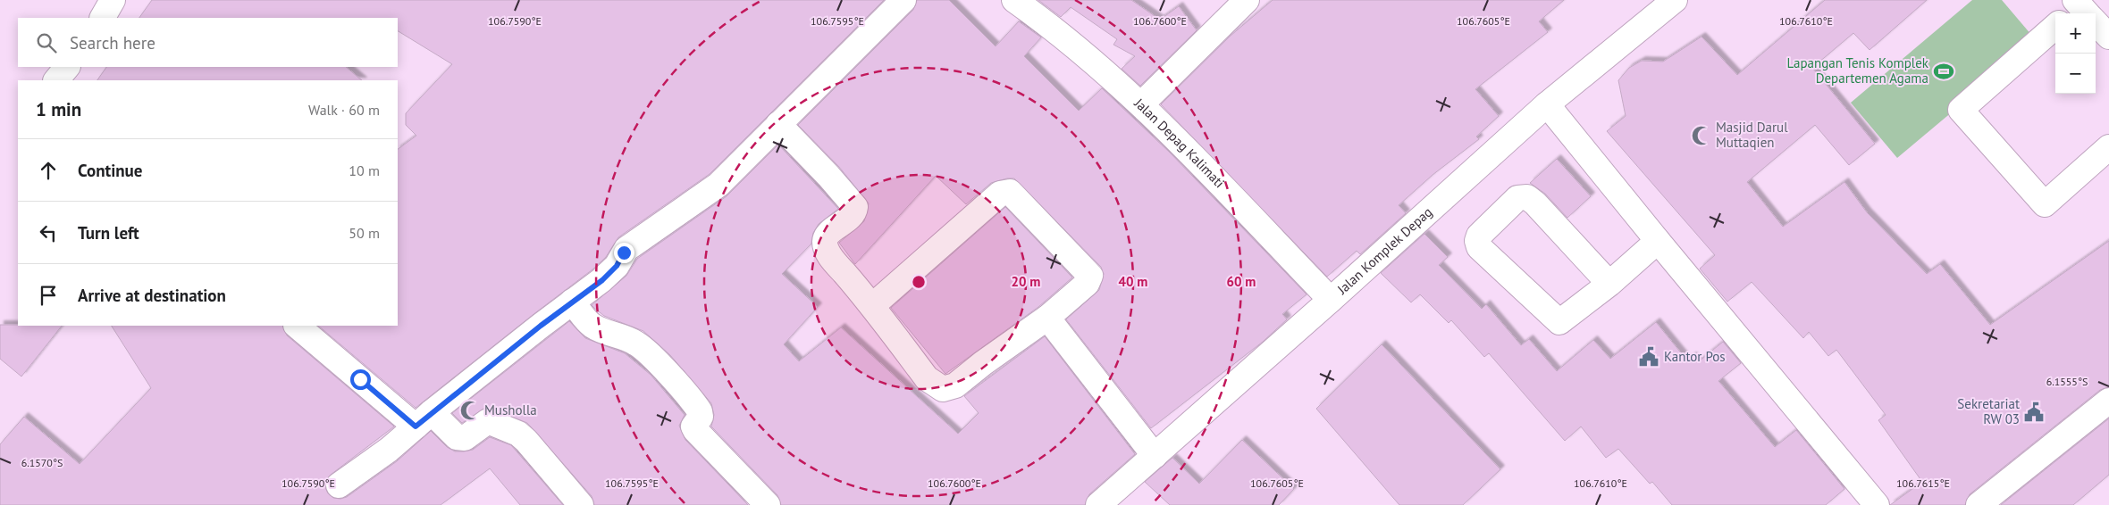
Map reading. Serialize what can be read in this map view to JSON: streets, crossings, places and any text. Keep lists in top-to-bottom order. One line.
{"streets":{"street":["Jalan Depag Kalimati","Jalan Komplek Depag"]},"crossings":[["Jalan Depag Kalimati","Jalan Komplek Depag"]],"places":{"sports":["Lapangan Tenis Komplek Departemen Agama"],"mosque":["Masjid Darul Muttaqien","Musholla"],"public building":["Kantor Pos","Sekretariat RW 03"]},"page":{"map_buttons":["+","−"],"search":"Search here","heading":["1 min","Walk · 60 m"],"list":[["Continue","10 m"],["Turn left","50 m"],"Arrive at destination"]},"coordinates":["106.7590°E","106.7595°E","106.7600°E","106.7605°E","106.7610°E","6.1555°S","6.1570°S","106.7615°E"],"rings":["20 m","40 m","60 m"]}
